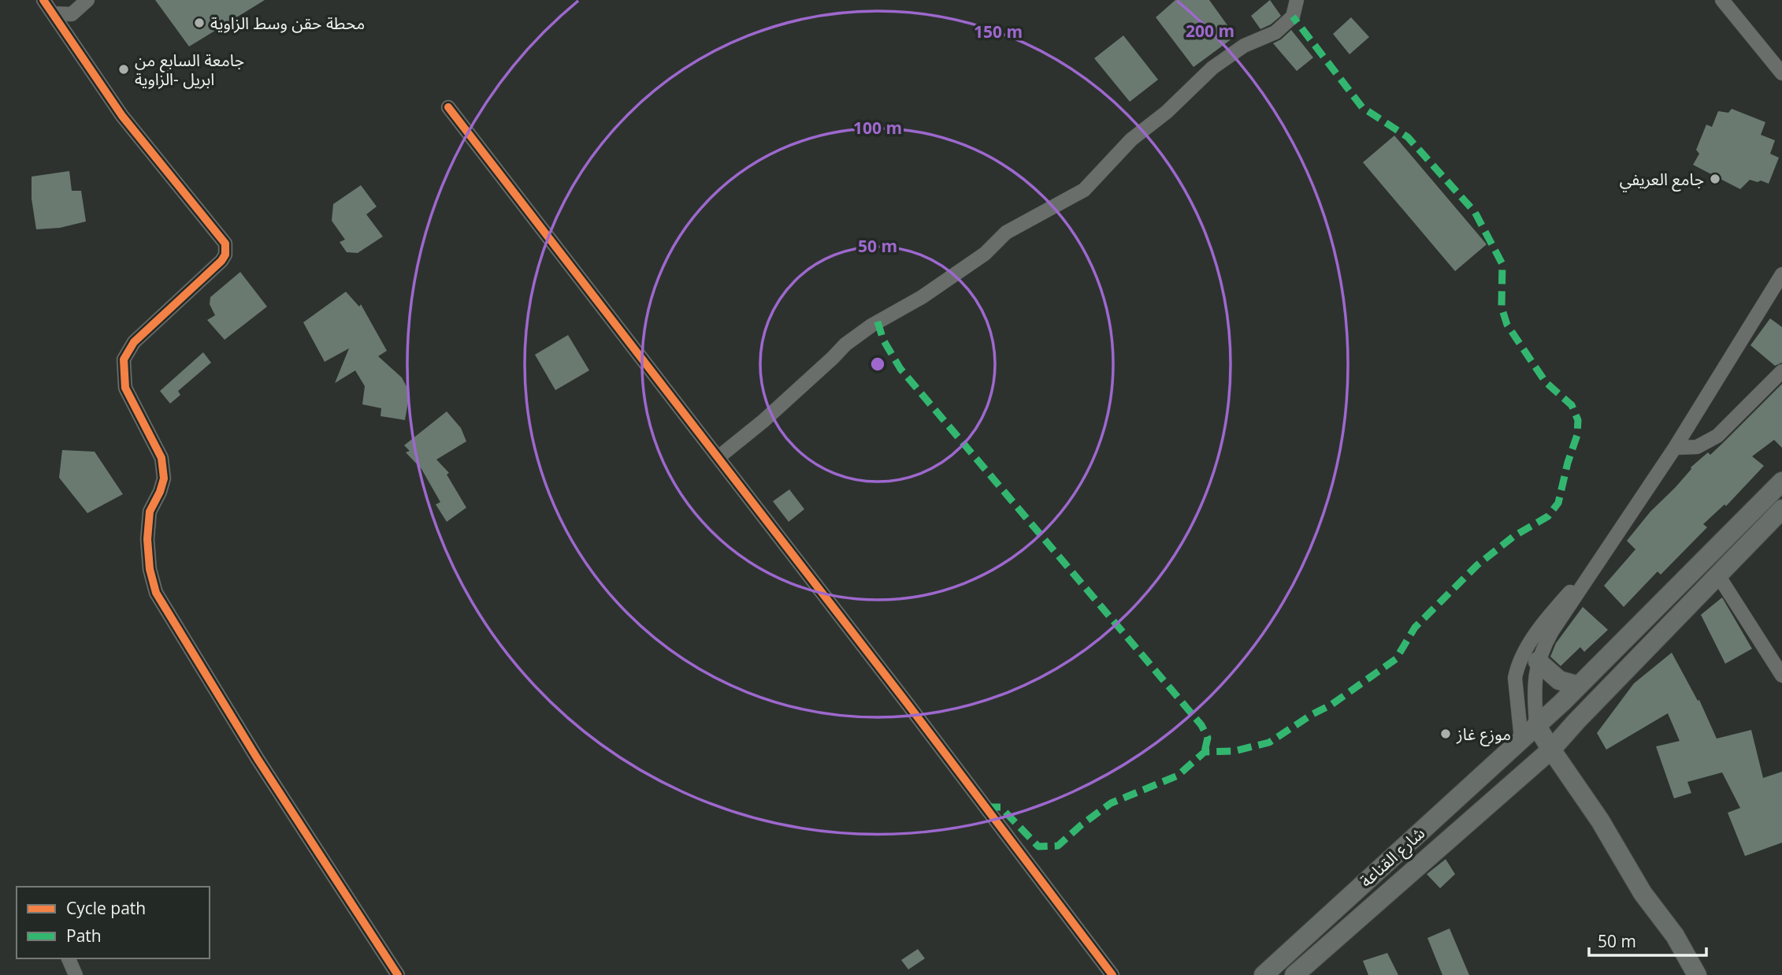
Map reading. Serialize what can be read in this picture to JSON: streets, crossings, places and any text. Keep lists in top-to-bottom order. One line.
{"streets":{"main road":["شارع القناعة"]},"places":["محطة حقن وسط الزاوية","جامعة السابع من ابريل -الزاوية","جامع العريفي","موزع غاز"],"legend":["Cycle path","Path"],"scale_bar":"50 m","rings":["200 m","150 m","100 m","50 m"]}
